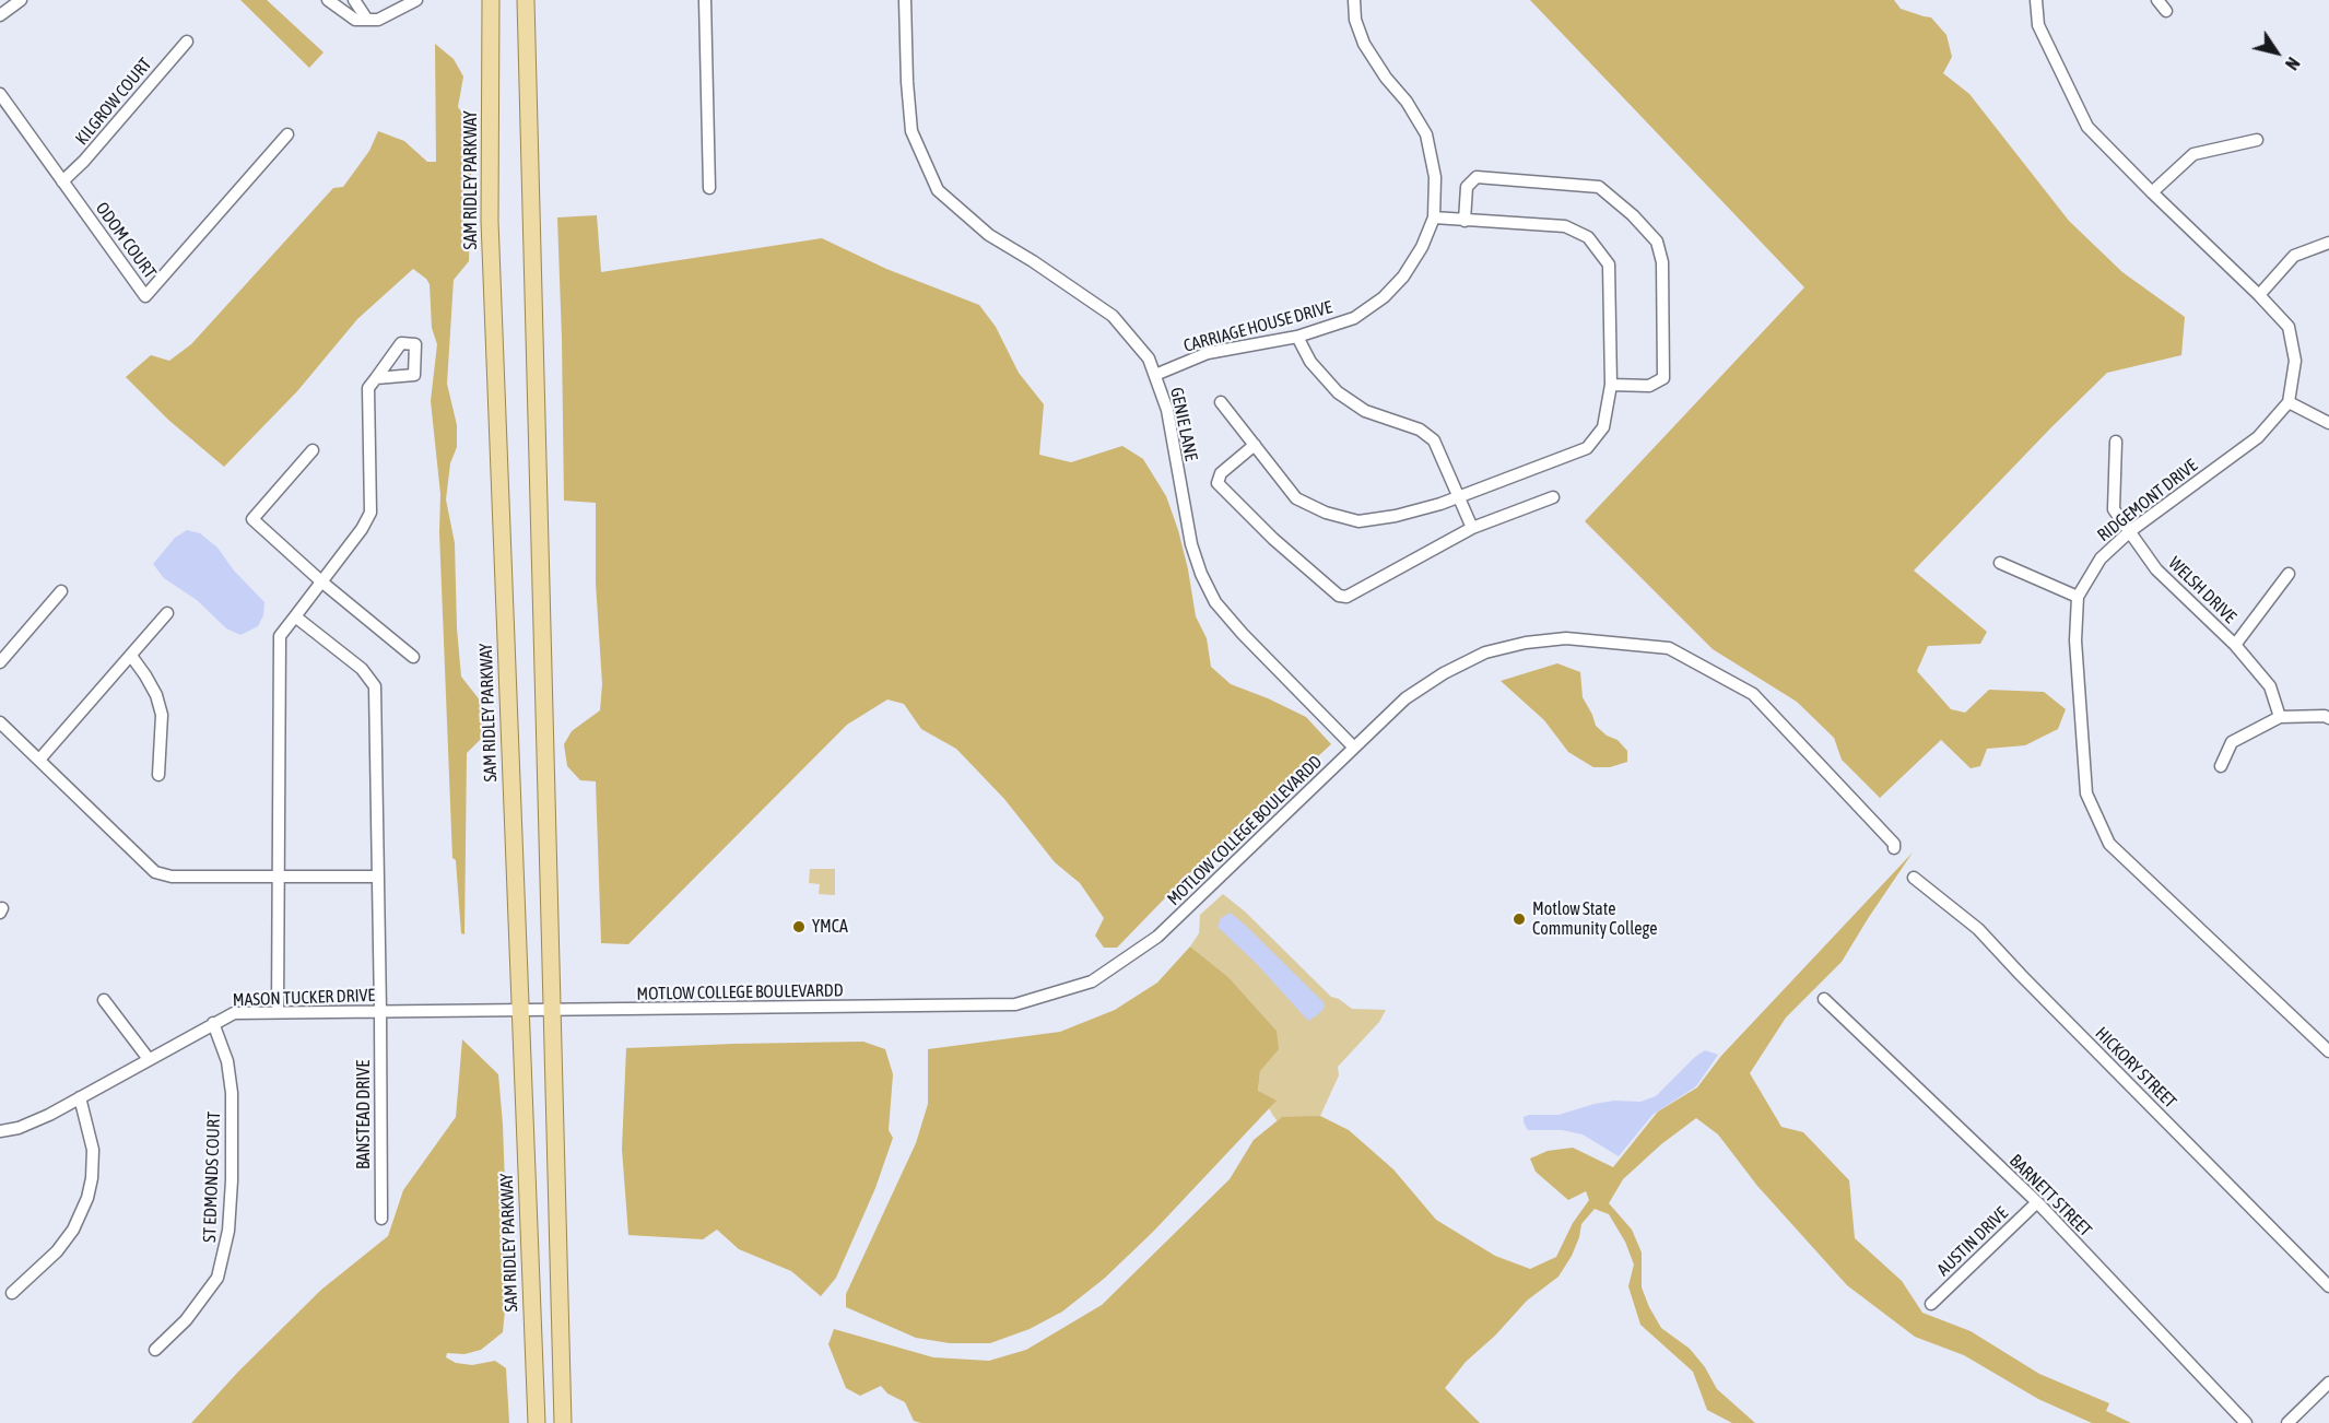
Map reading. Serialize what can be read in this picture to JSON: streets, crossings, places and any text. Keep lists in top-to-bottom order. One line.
{"streets":{"main road":["SAM RIDLEY PARKWAY"],"street":["KILGROW COURT","ODOM COURT","CARRIAGE HOUSE DRIVE","GENIE LANE","RIDGEMONT DRIVE","WELSH DRIVE","MOTLOW COLLEGE BOULEVARDD","MASON TUCKER DRIVE","HICKORY STREET","BANSTEAD DRIVE","ST EDMONDS COURT","BARNETT STREET","AUSTIN DRIVE"]},"crossings":[["KILGROW COURT","ODOM COURT"],["SAM RIDLEY PARKWAY","MOTLOW COLLEGE BOULEVARDD"],["SAM RIDLEY PARKWAY","MASON TUCKER DRIVE"],["CARRIAGE HOUSE DRIVE","GENIE LANE"],["GENIE LANE","MOTLOW COLLEGE BOULEVARDD"],["RIDGEMONT DRIVE","WELSH DRIVE"],["MOTLOW COLLEGE BOULEVARDD","MASON TUCKER DRIVE"],["MASON TUCKER DRIVE","BANSTEAD DRIVE"],["MASON TUCKER DRIVE","ST EDMONDS COURT"],["BARNETT STREET","AUSTIN DRIVE"]],"places":["Motlow State Community College","YMCA"],"north":"bottom right"}
